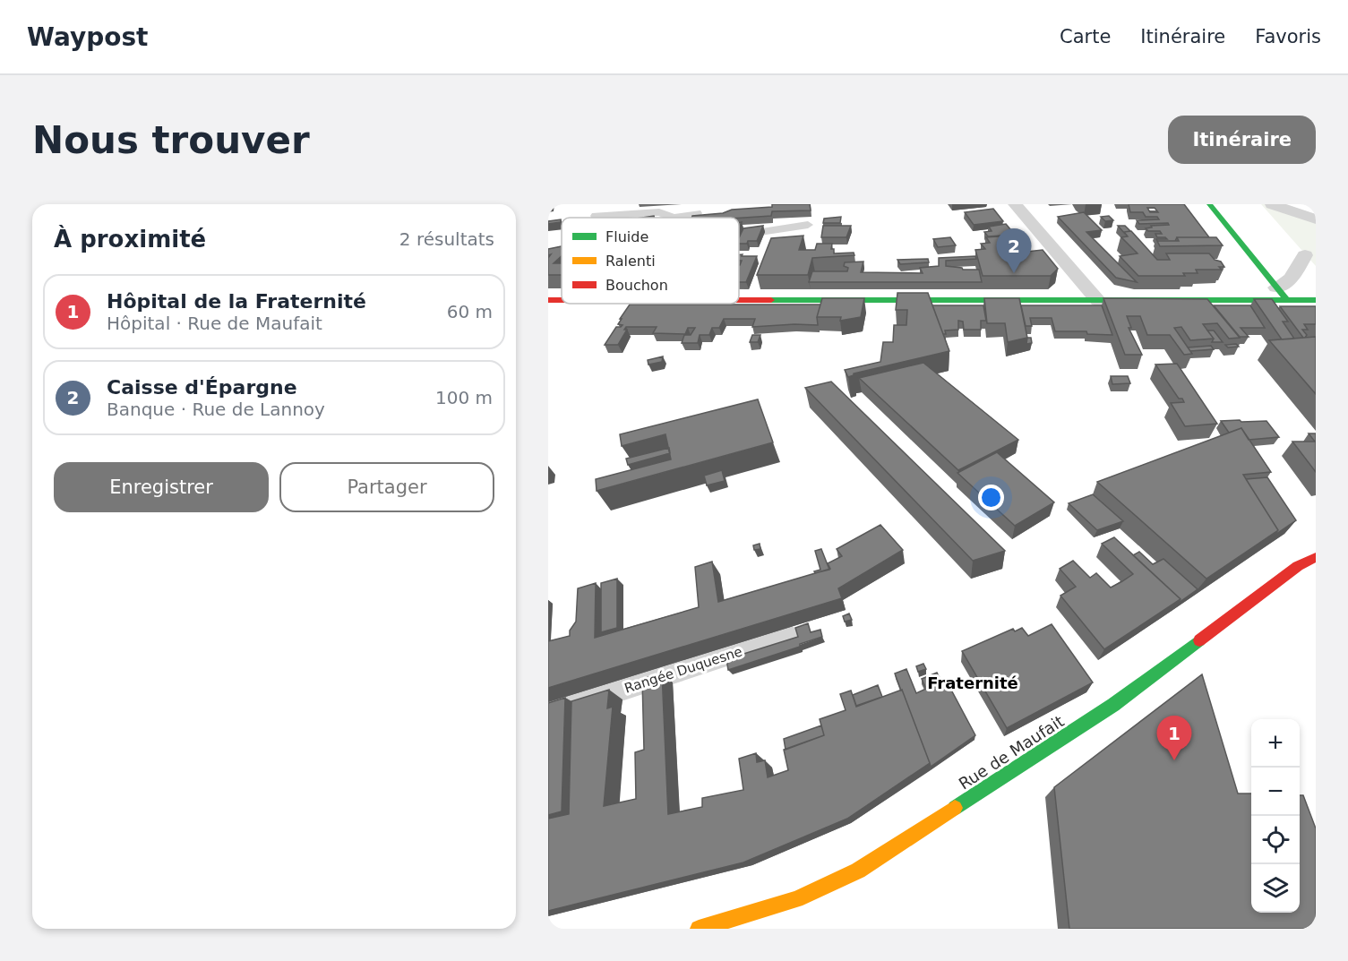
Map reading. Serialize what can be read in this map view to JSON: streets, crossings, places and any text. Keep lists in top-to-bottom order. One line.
{"streets":{"main road":["Rue de Maufait"],"lane":["Rangée Duquesne"]},"districts":["Fraternité"],"legend":["Fluide","Ralenti","Bouchon"],"page":{"header":"Waypost","nav":["Carte","Itinéraire","Favoris"],"buttons":["Itinéraire",["Enregistrer","Partager"]],"title":"Nous trouver","heading":["À proximité","2 résultats"],"pins":["2","1"],"list":[{"mark":"1","name":"Hôpital de la Fraternité","note":"Hôpital · Rue de Maufait","value":"60 m"},{"mark":"2","name":"Caisse d'Épargne","note":"Banque · Rue de Lannoy","value":"100 m"}],"map_buttons":["+","−"]}}
